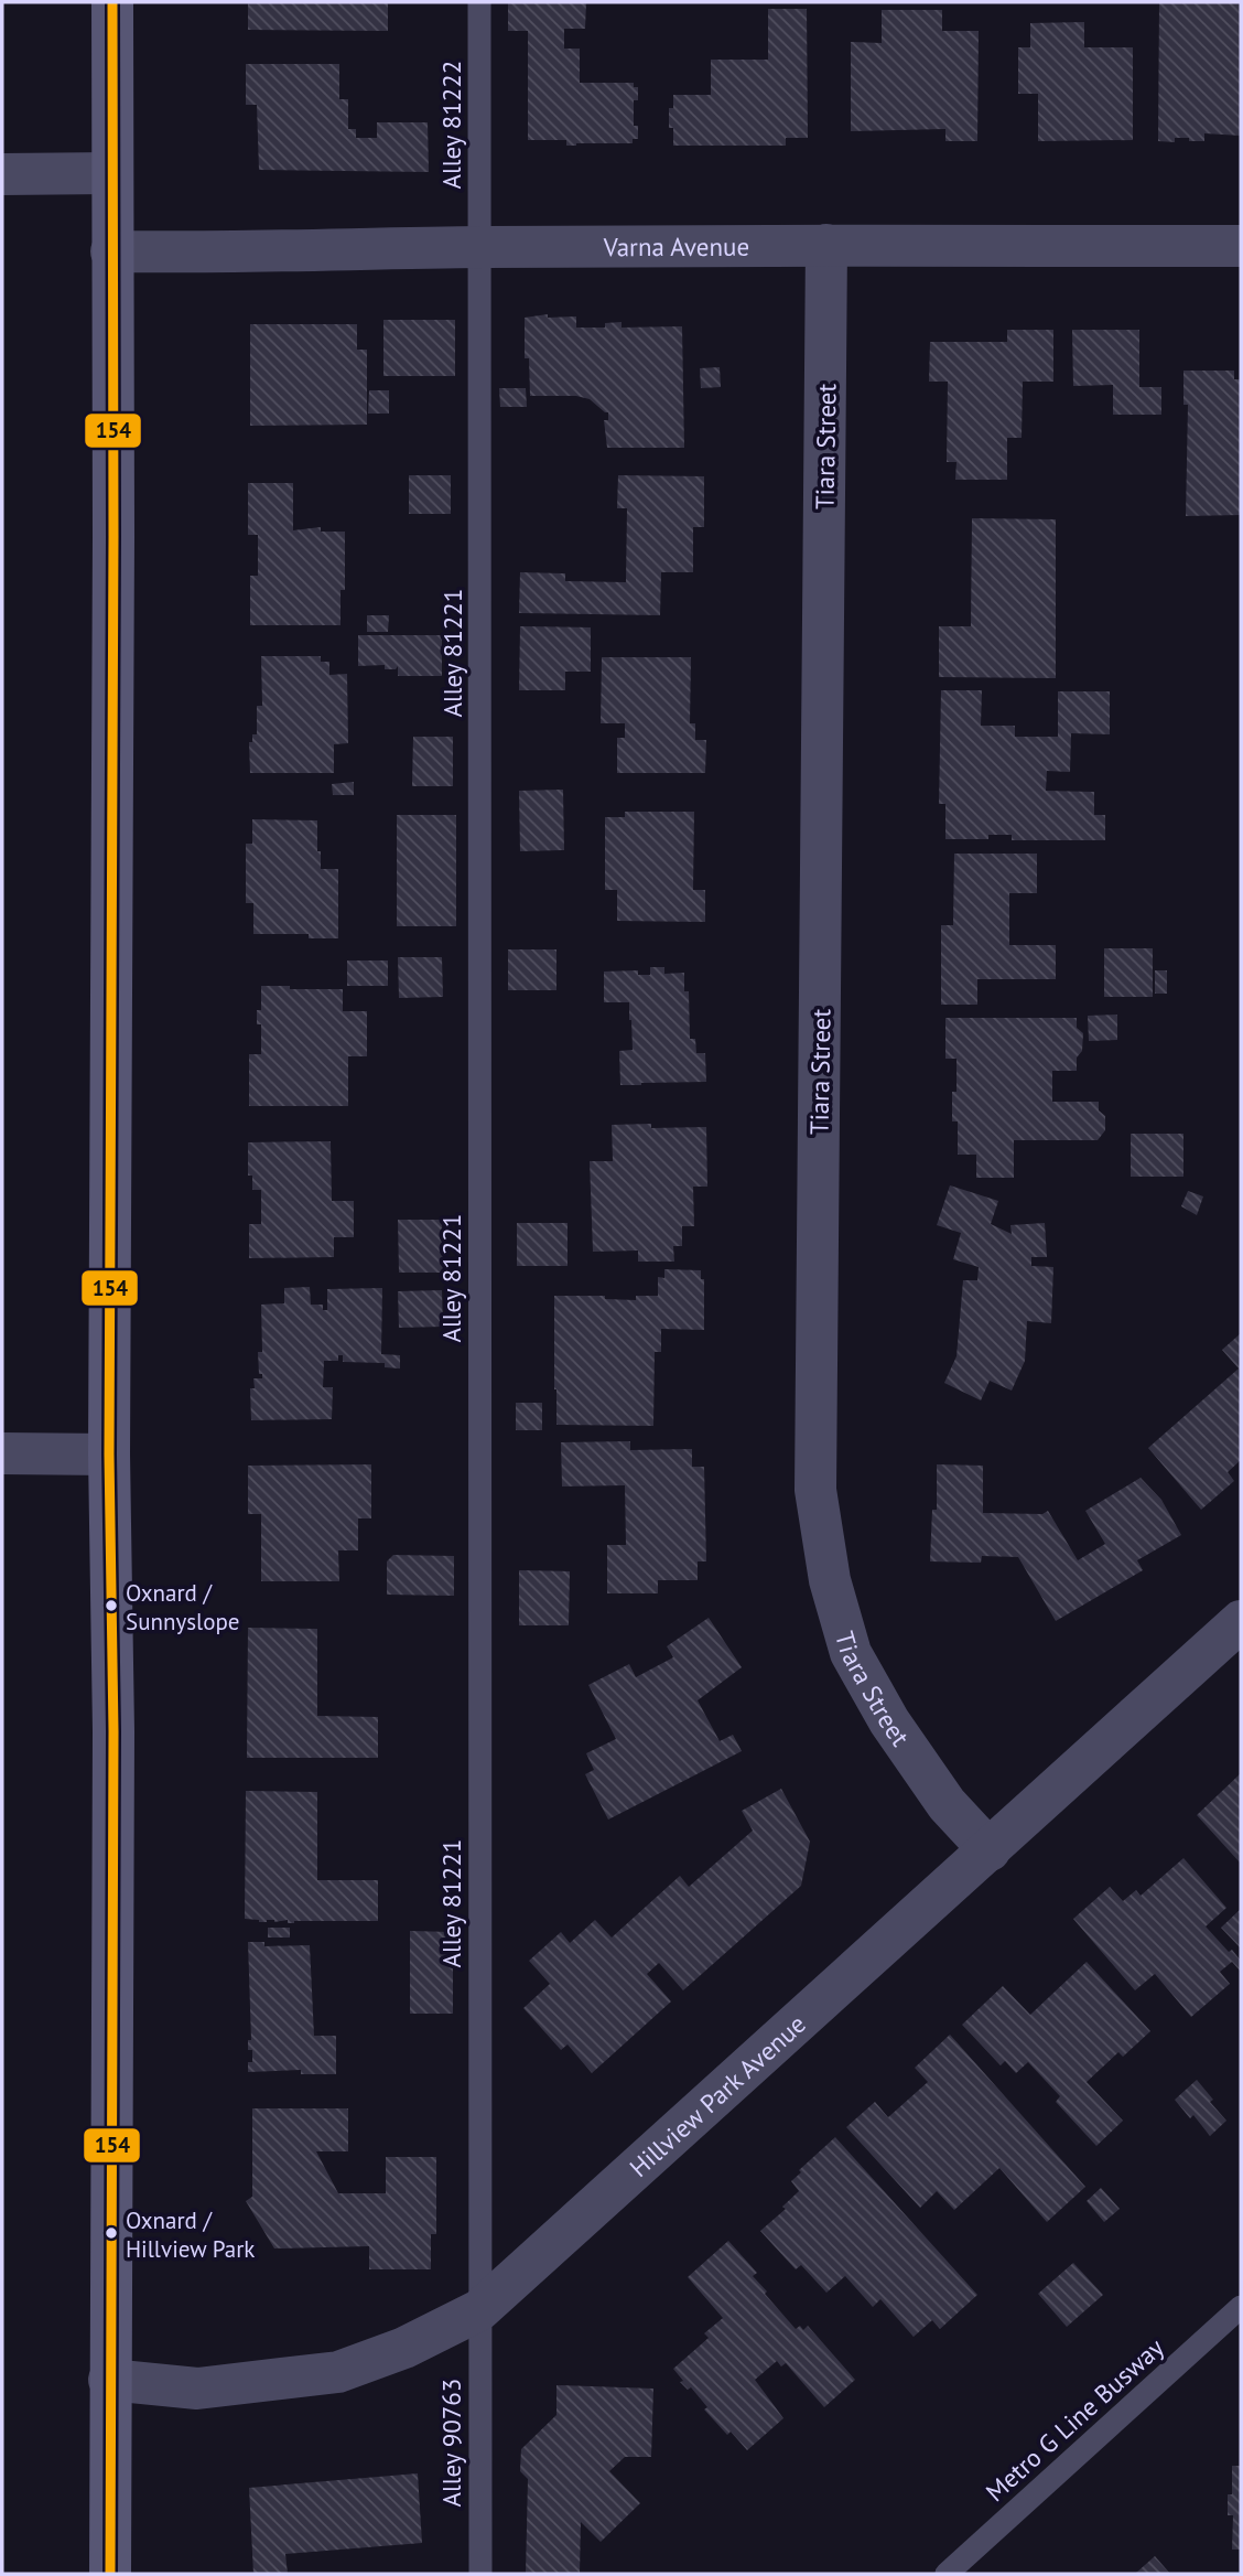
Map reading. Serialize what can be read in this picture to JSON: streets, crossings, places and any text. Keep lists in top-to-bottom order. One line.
{"streets":{"street":["Varna Avenue","Tiara Street","Hillview Park Avenue"],"lane":["Alley 81222","Alley 81221","Metro G Line Busway","Alley 90763"]},"crossings":[["Alley 81222","Varna Avenue"],["Alley 81222","Alley 81221"],["Varna Avenue","Tiara Street"],["Varna Avenue","Alley 81221"],["Tiara Street","Hillview Park Avenue"],["Alley 81221","Hillview Park Avenue"],["Alley 81221","Alley 90763"],["Hillview Park Avenue","Alley 90763"]],"places":["Oxnard / Sunnyslope","Oxnard / Hillview Park"],"lines":["transit line 154"]}
